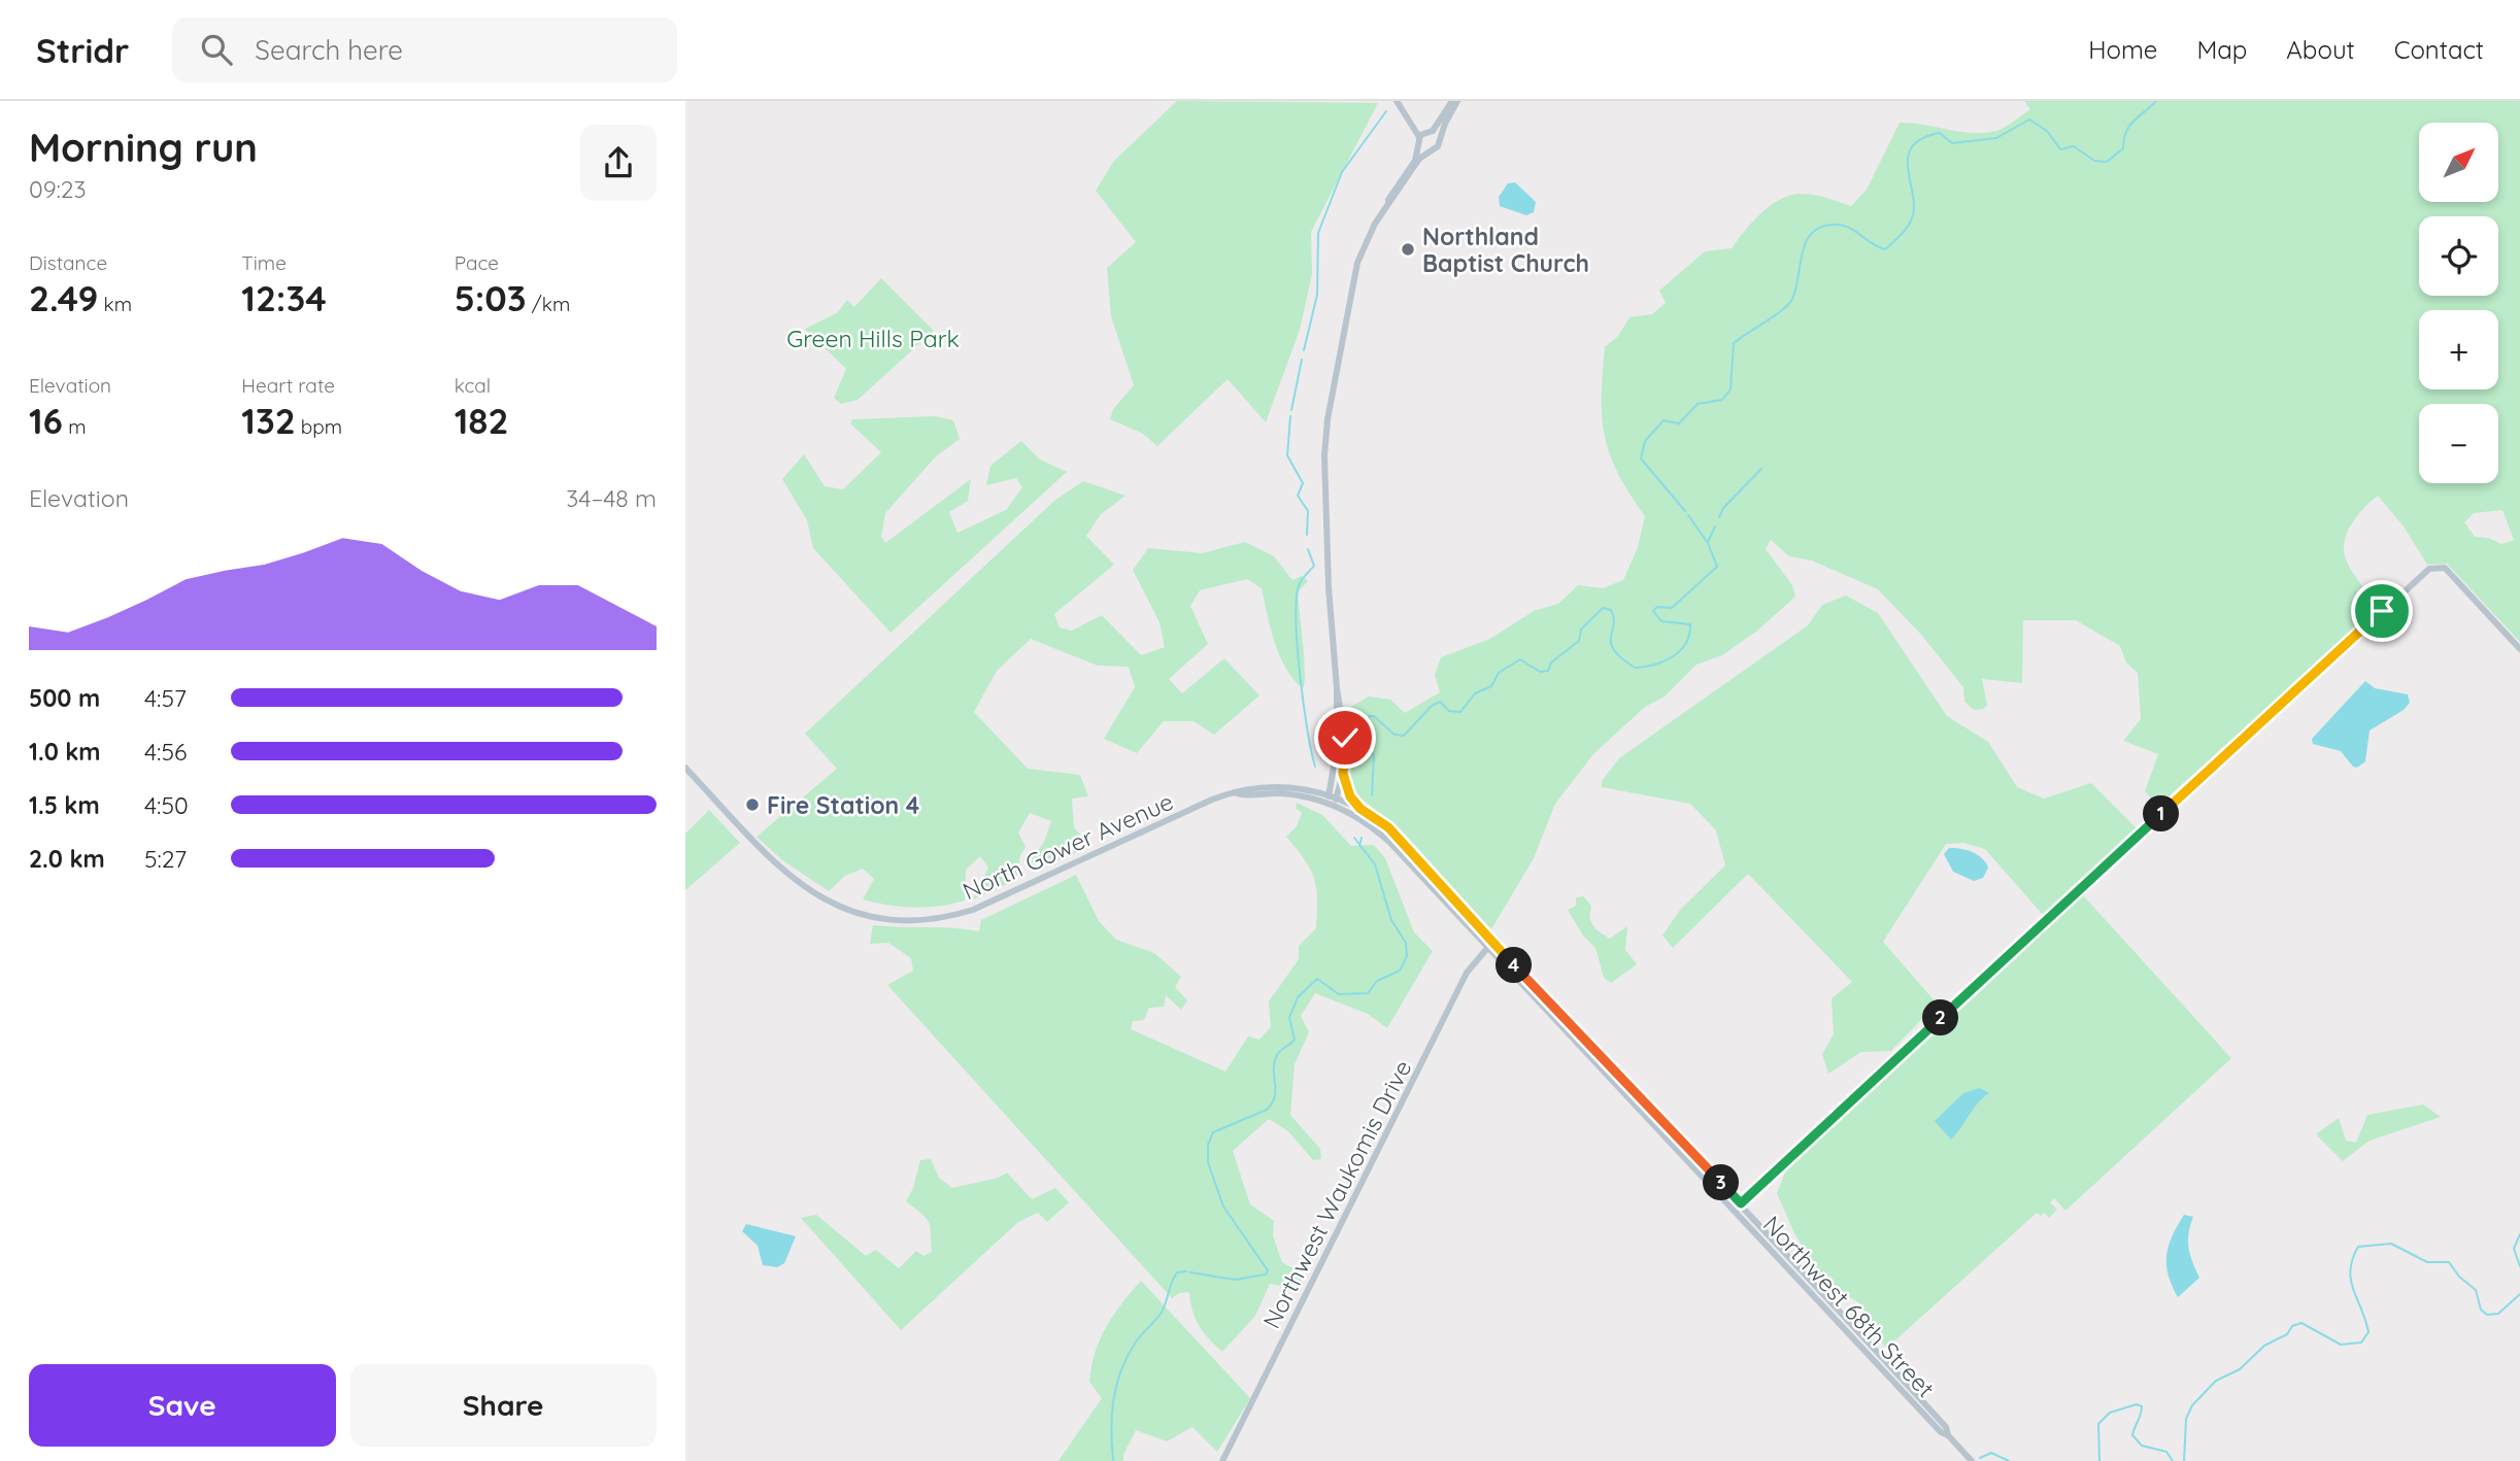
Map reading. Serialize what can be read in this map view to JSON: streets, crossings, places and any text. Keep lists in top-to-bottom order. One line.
{"streets":{"main road":["North Gower Avenue","Northwest Waukomis Drive","Northwest 68th Street"]},"crossings":[["North Gower Avenue","Northwest Waukomis Drive"],["North Gower Avenue","Northwest 68th Street"],["Northwest Waukomis Drive","Northwest 68th Street"]],"parks":["Green Hills Park"],"places":["Northland Baptist Church","Fire Station 4"],"north":"top right","page":{"header":"Stridr","search":"Search here","nav":["Home","Map","About","Contact"],"heading":["Morning run","09:23"],"map_buttons":["+","−"],"stats":[["Distance","2.49 km"],["Time","12:34"],["Pace","5:03 /km"],["Elevation","16 m"],["Heart rate","132 bpm"],["kcal","182"]],"chart":["Elevation","34–48 m"],"list":[{"name":"500 m","note":"4:57"},{"name":"1.0 km","note":"4:56"},{"name":"1.5 km","note":"4:50"},{"name":"2.0 km","note":"5:27"}],"pins":["1","4","2","3"],"buttons":["Save","Share"]}}
